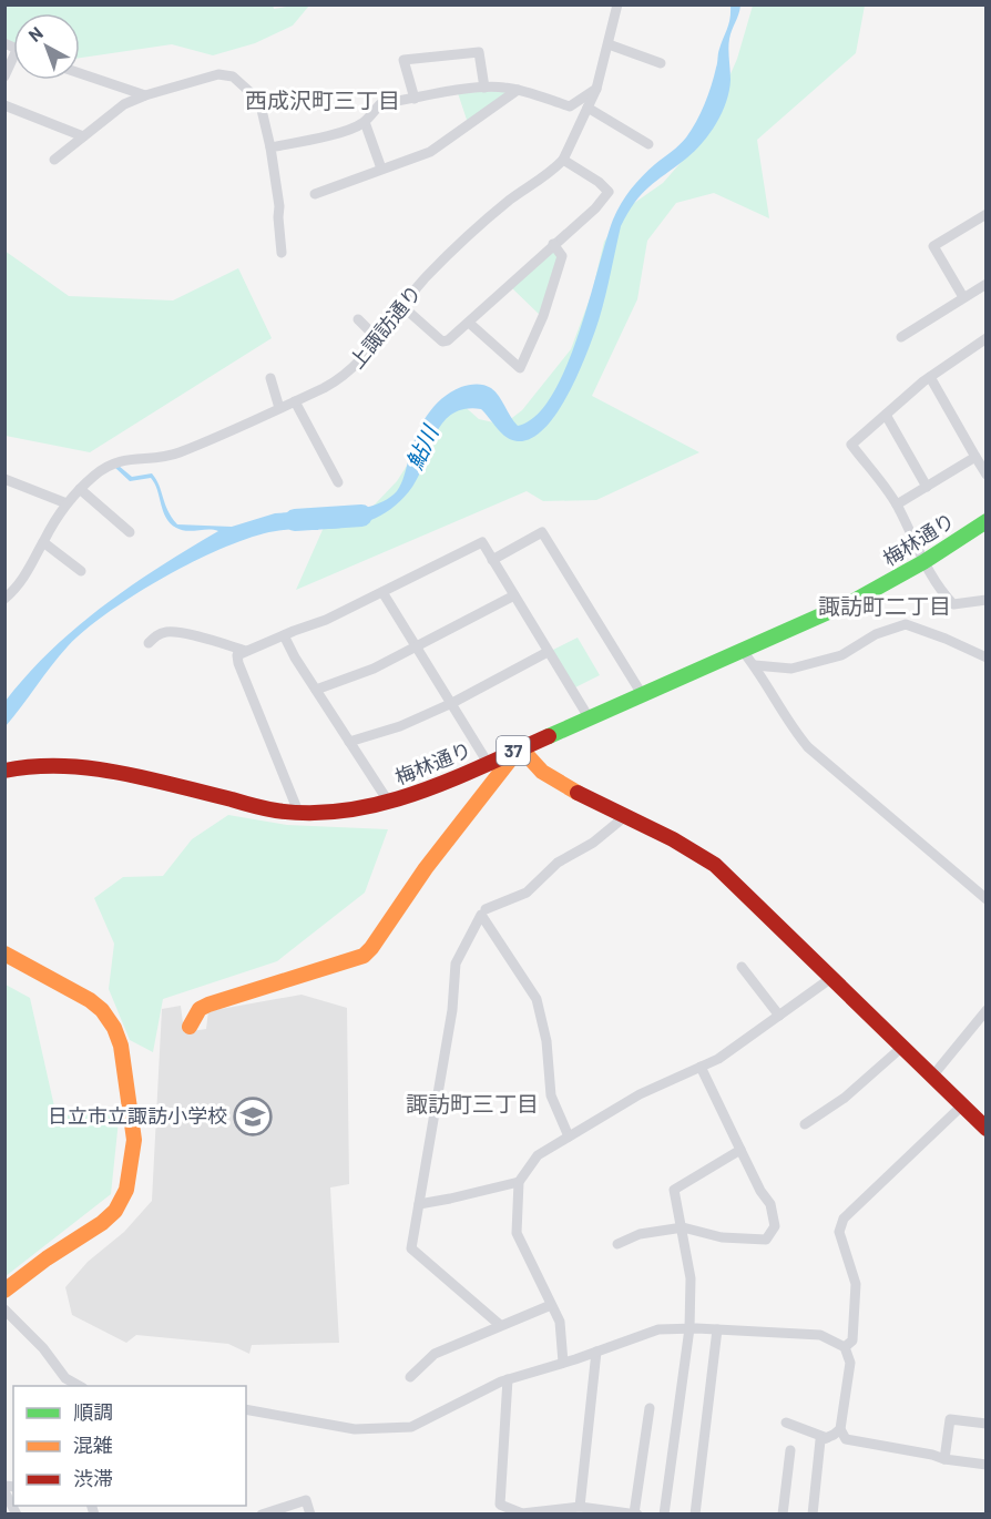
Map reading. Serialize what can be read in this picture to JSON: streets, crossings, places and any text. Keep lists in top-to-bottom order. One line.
{"streets":{"street":["上諏訪通り","梅林通り","37"]},"districts":["西成沢町三丁目","諏訪町二丁目","諏訪町三丁目"],"water":["鮎川"],"places":{"school or university":["日立市立諏訪小学校"]},"legend":["順調","混雑","渋滞"],"north":"top left"}
